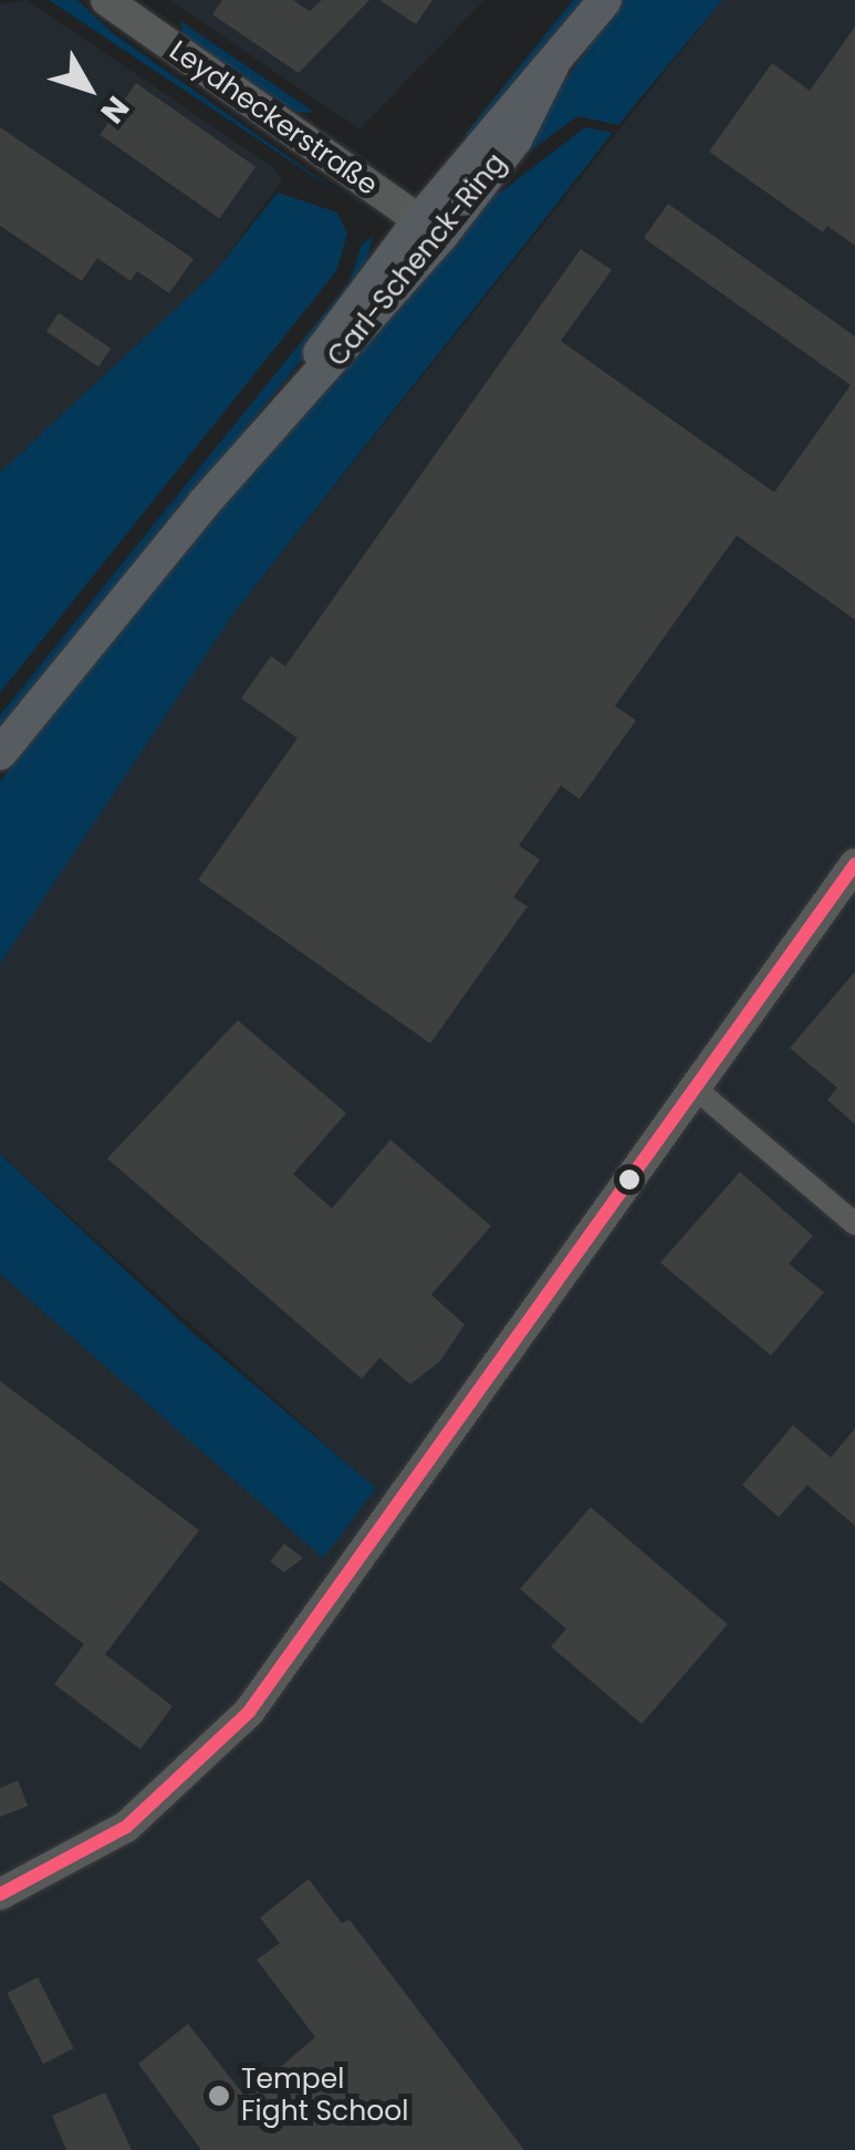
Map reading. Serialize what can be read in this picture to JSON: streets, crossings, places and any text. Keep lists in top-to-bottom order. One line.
{"streets":{"main road":["Carl-Schenck-Ring"],"street":["Leydheckerstraße"]},"crossings":[["Leydheckerstraße","Carl-Schenck-Ring"]],"places":["Tempel Fight School"],"north":"bottom right"}
